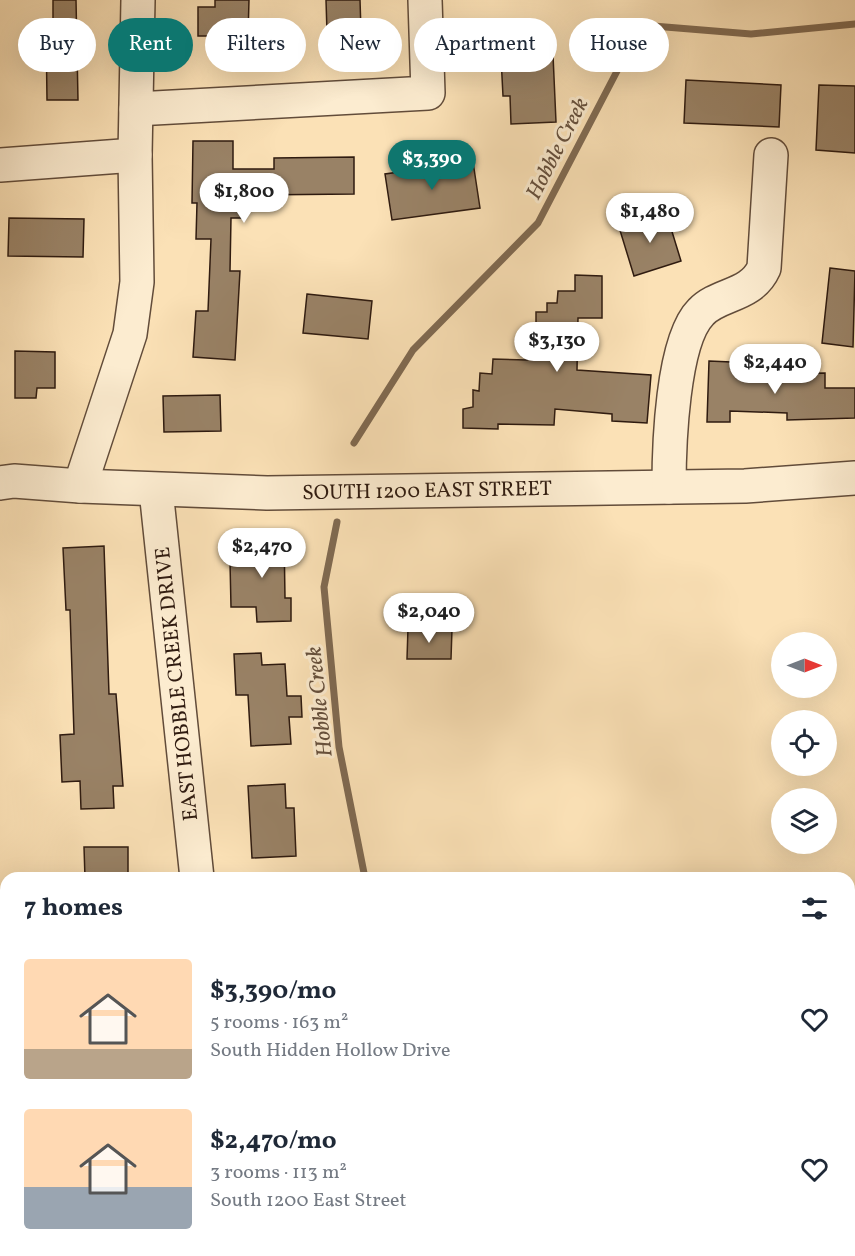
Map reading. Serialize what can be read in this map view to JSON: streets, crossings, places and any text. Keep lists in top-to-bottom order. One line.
{"streets":{"street":["SOUTH 1200 EAST STREET","EAST HOBBLE CREEK DRIVE"]},"crossings":[["SOUTH 1200 EAST STREET","EAST HOBBLE CREEK DRIVE"]],"water":["Hobble Creek"],"north":"right","page":{"chip":["Buy","Rent","Filters","New","Apartment","House"],"price":["$3,390","$1,800","$1,480","$3,130","$2,440","$2,470","$2,040"],"heading":"7 homes","list":[{"name":"$3,390/mo","note":"5 rooms · 163 m² · South Hidden Hollow Drive"},{"name":"$2,470/mo","note":"3 rooms · 113 m² · South 1200 East Street"}]}}
